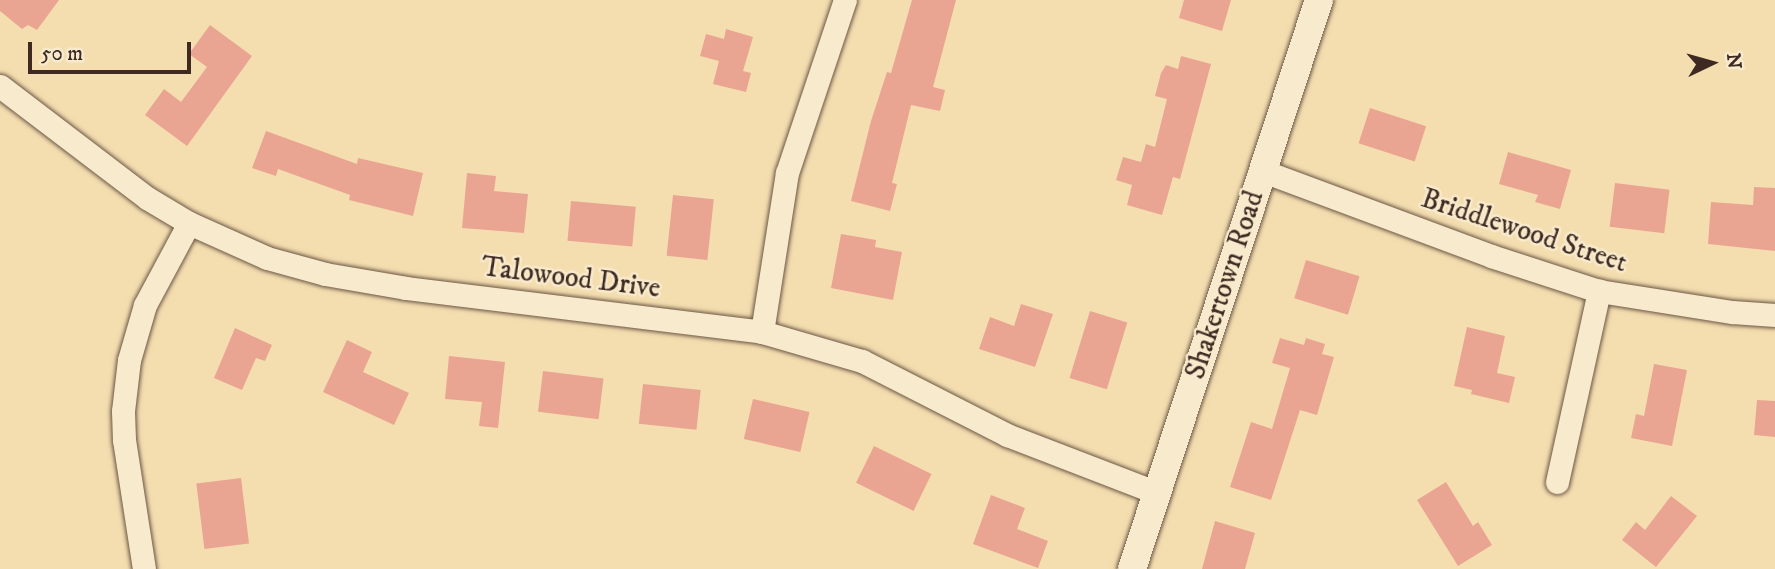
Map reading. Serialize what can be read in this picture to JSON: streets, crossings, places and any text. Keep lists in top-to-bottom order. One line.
{"streets":{"street":["Briddlewood Street","Talowood Drive","Shakertown Road"]},"crossings":[["Briddlewood Street","Shakertown Road"],["Talowood Drive","Shakertown Road"]],"scale_bar":"50 m","north":"right"}
